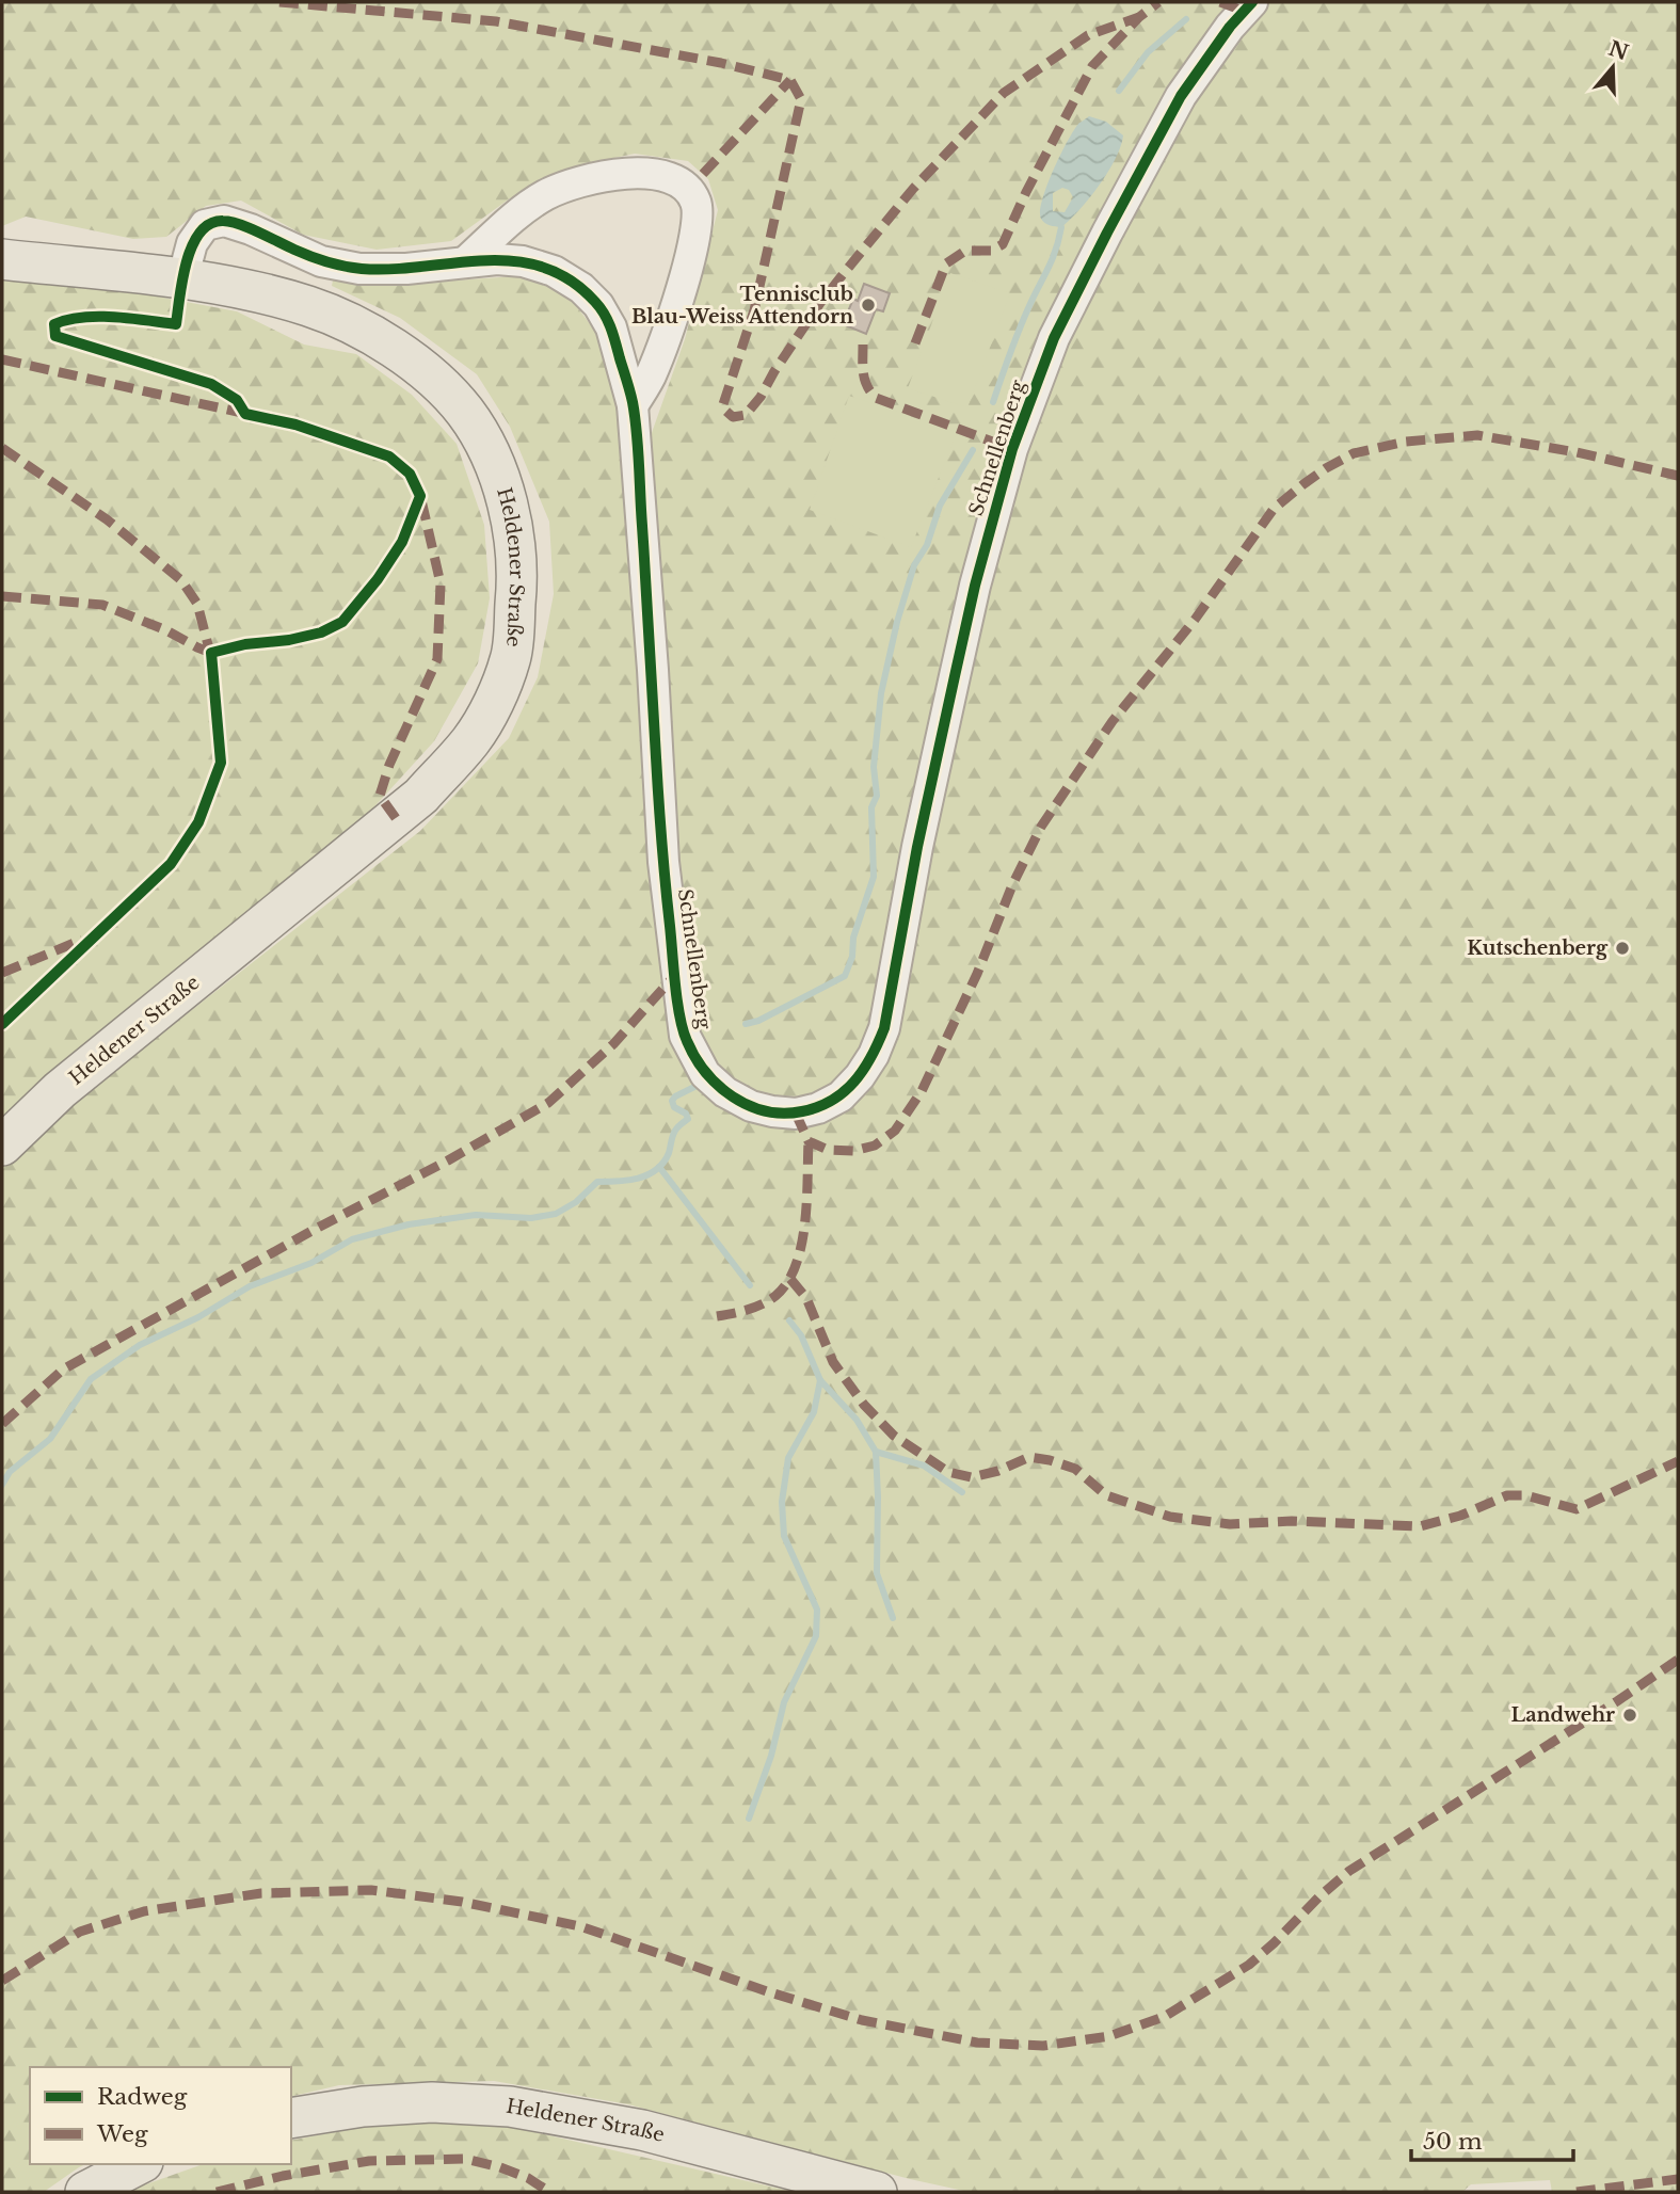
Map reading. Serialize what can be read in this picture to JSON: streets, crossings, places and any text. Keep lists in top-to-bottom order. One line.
{"streets":{"main road":["Heldener Straße"],"street":["Schnellenberg"]},"crossings":[["Schnellenberg","Heldener Straße"]],"places":["Tennisclub Blau-Weiss Attendorn","Kutschenberg","Landwehr"],"legend":["Radweg","Weg"],"scale_bar":"50 m","north":"top"}
